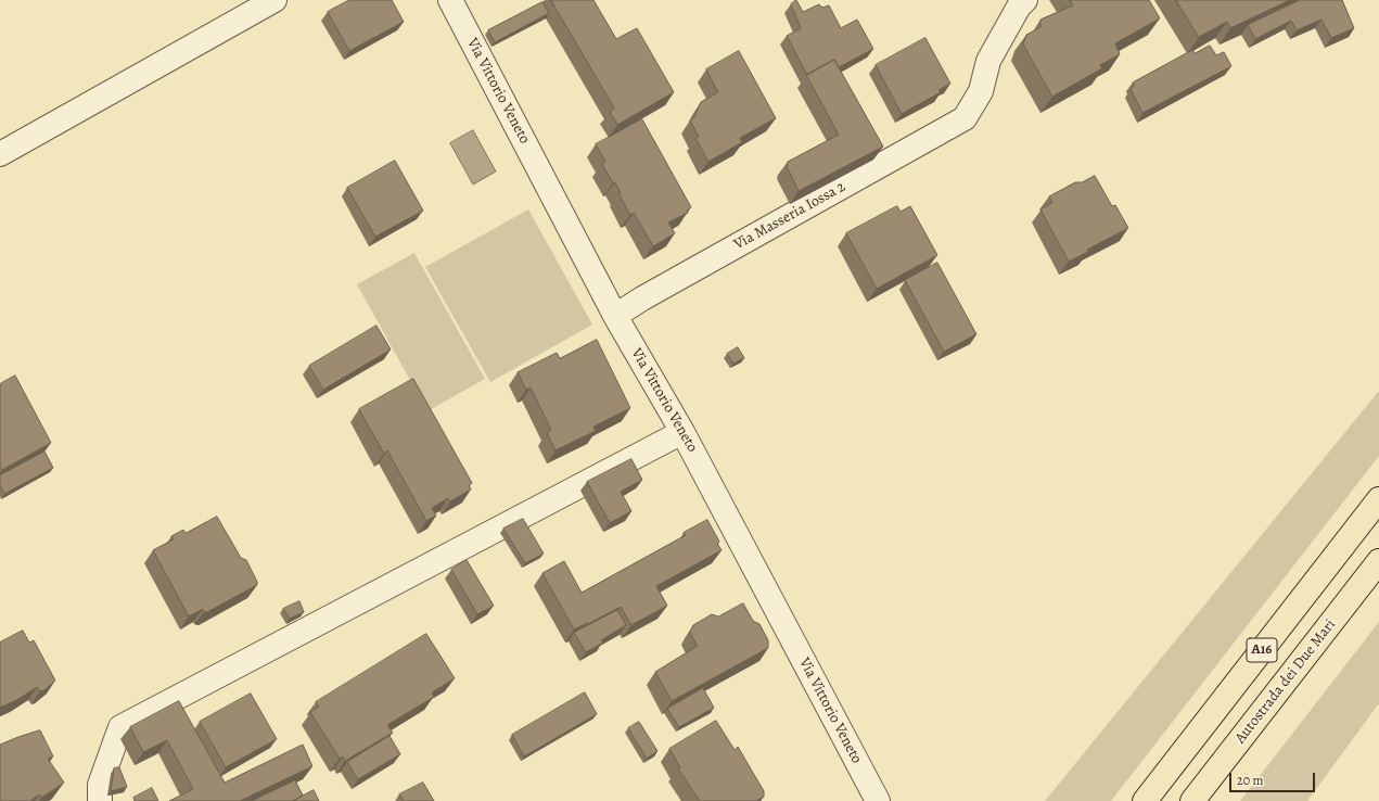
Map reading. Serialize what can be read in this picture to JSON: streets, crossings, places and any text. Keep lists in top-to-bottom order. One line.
{"streets":{"highway":["A16","Autostrada dei Due Mari"],"street":["Via Vittorio Veneto","Via Masseria Iossa 2"]},"crossings":[["Via Vittorio Veneto","Via Masseria Iossa 2"]],"scale_bar":"20 m"}
